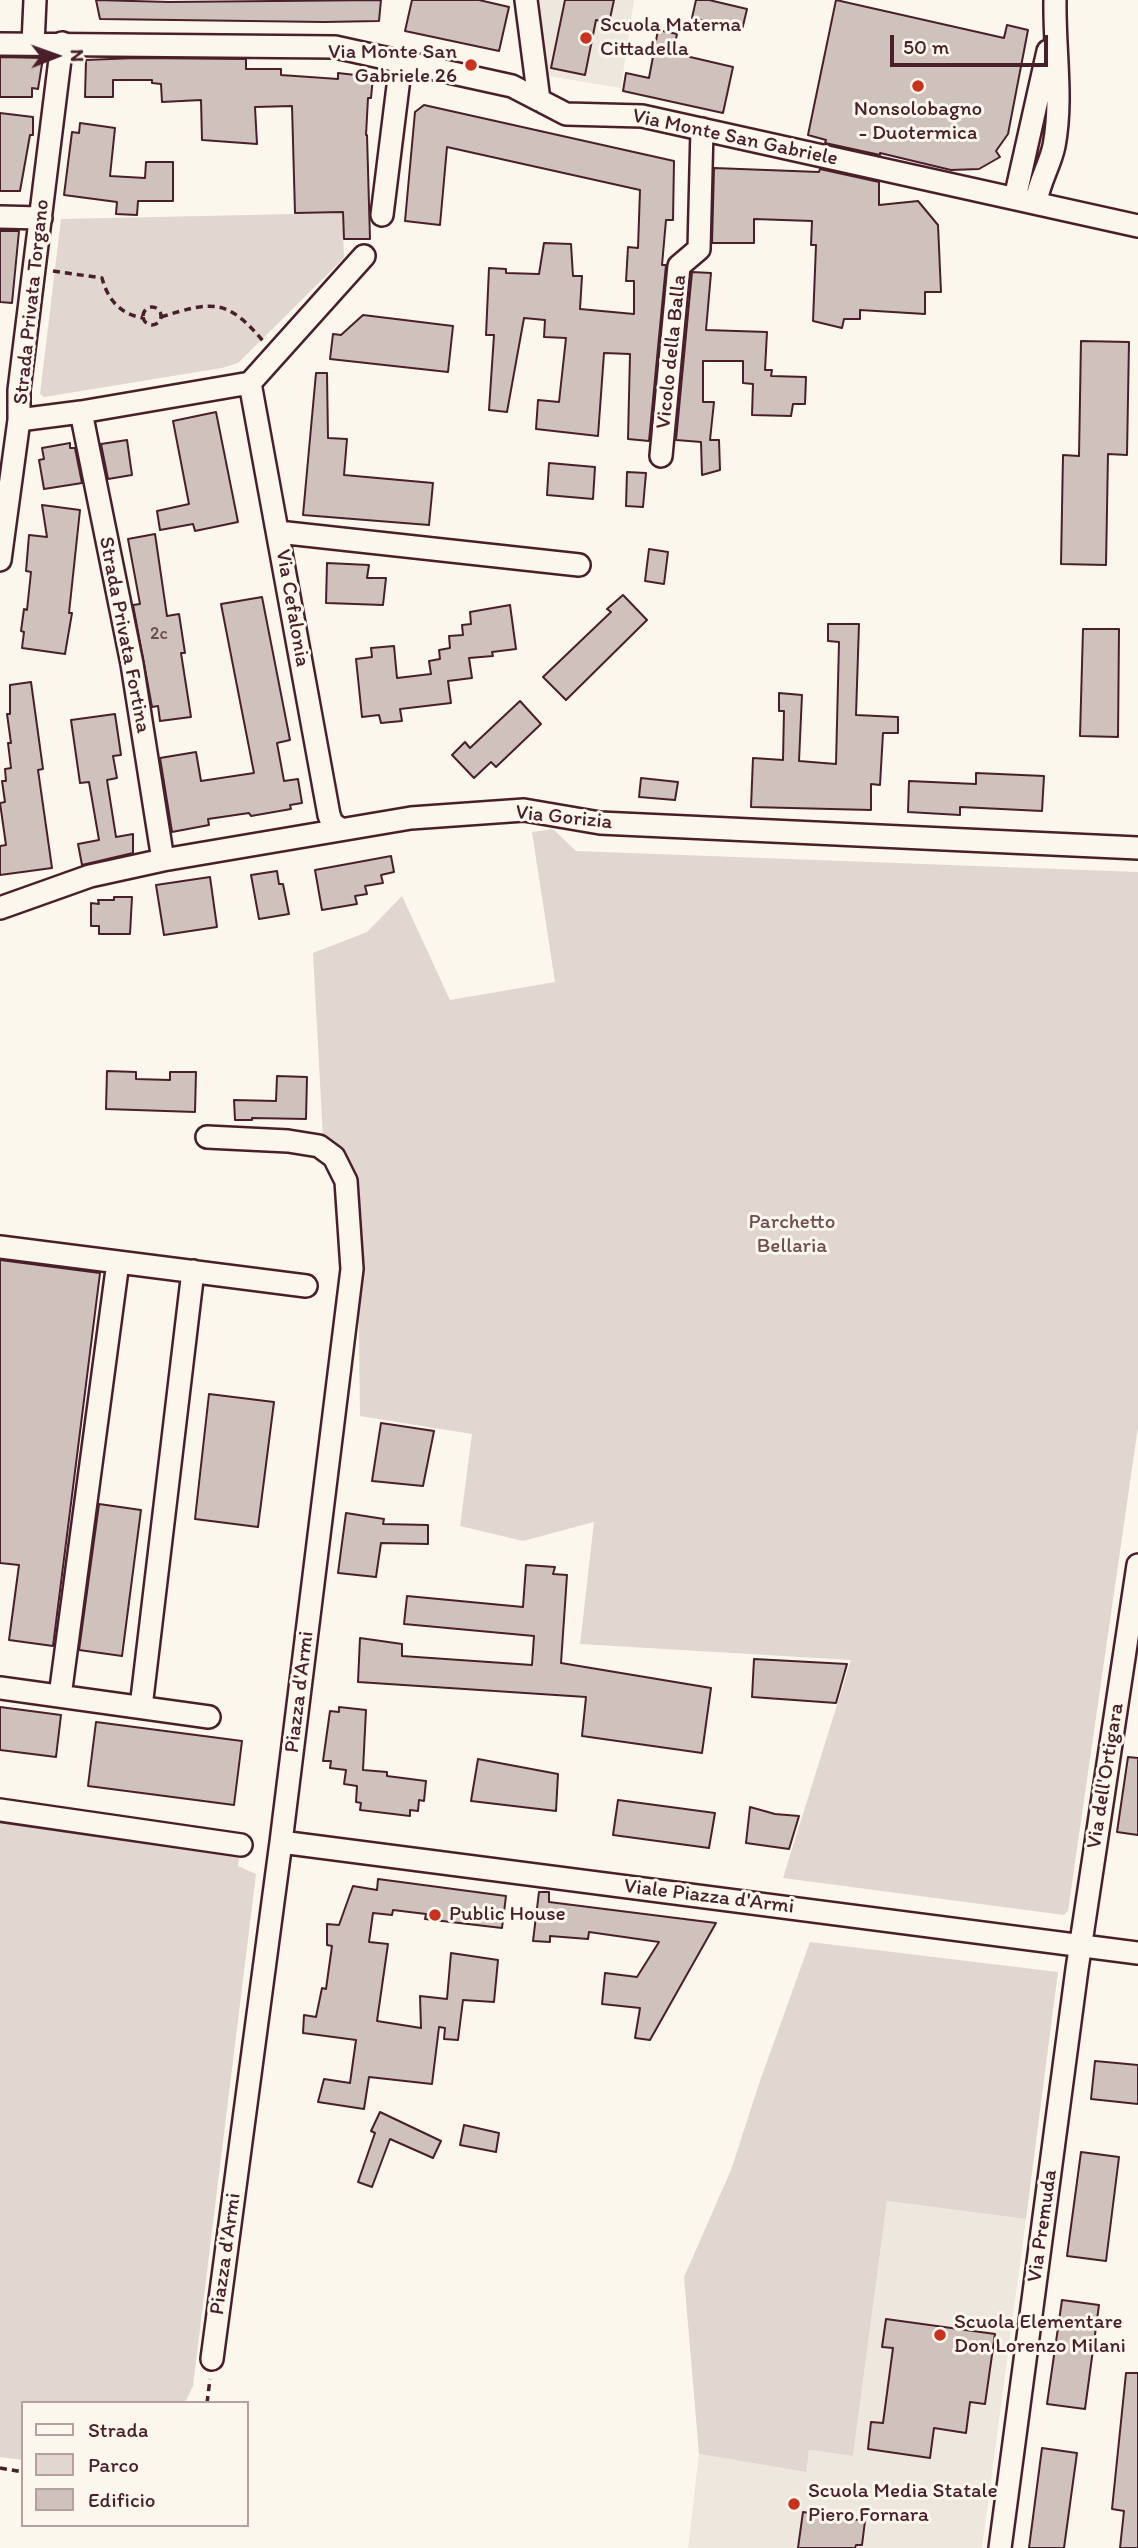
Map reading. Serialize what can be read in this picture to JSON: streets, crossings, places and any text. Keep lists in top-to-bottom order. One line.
{"streets":{"street":["Via Monte San Gabriele","Strada Privata Torgano","Vicolo della Balla","Via Cefalonia","Strada Privata Fortina","Via Gorizia","Piazza d'Armi","Via dell'Ortigara","Viale Piazza d'Armi","Via Premuda"]},"crossings":[["Via Monte San Gabriele","Strada Privata Torgano"],["Via Monte San Gabriele","Vicolo della Balla"],["Via Cefalonia","Via Gorizia"],["Strada Privata Fortina","Via Gorizia"],["Piazza d'Armi","Viale Piazza d'Armi"],["Via dell'Ortigara","Viale Piazza d'Armi"],["Via dell'Ortigara","Via Premuda"],["Viale Piazza d'Armi","Via Premuda"]],"parks":["Parchetto Bellaria"],"places":["Scuola Materna Cittadella","Via Monte San Gabriele 26","Nonsolobagno - Duotermica","Public House","Scuola Elementare Don Lorenzo Milani","Scuola Media Statale Piero Fornara"],"house_numbers":["2c"],"legend":["Strada","Parco","Edificio"],"scale_bar":"50 m","north":"right"}
